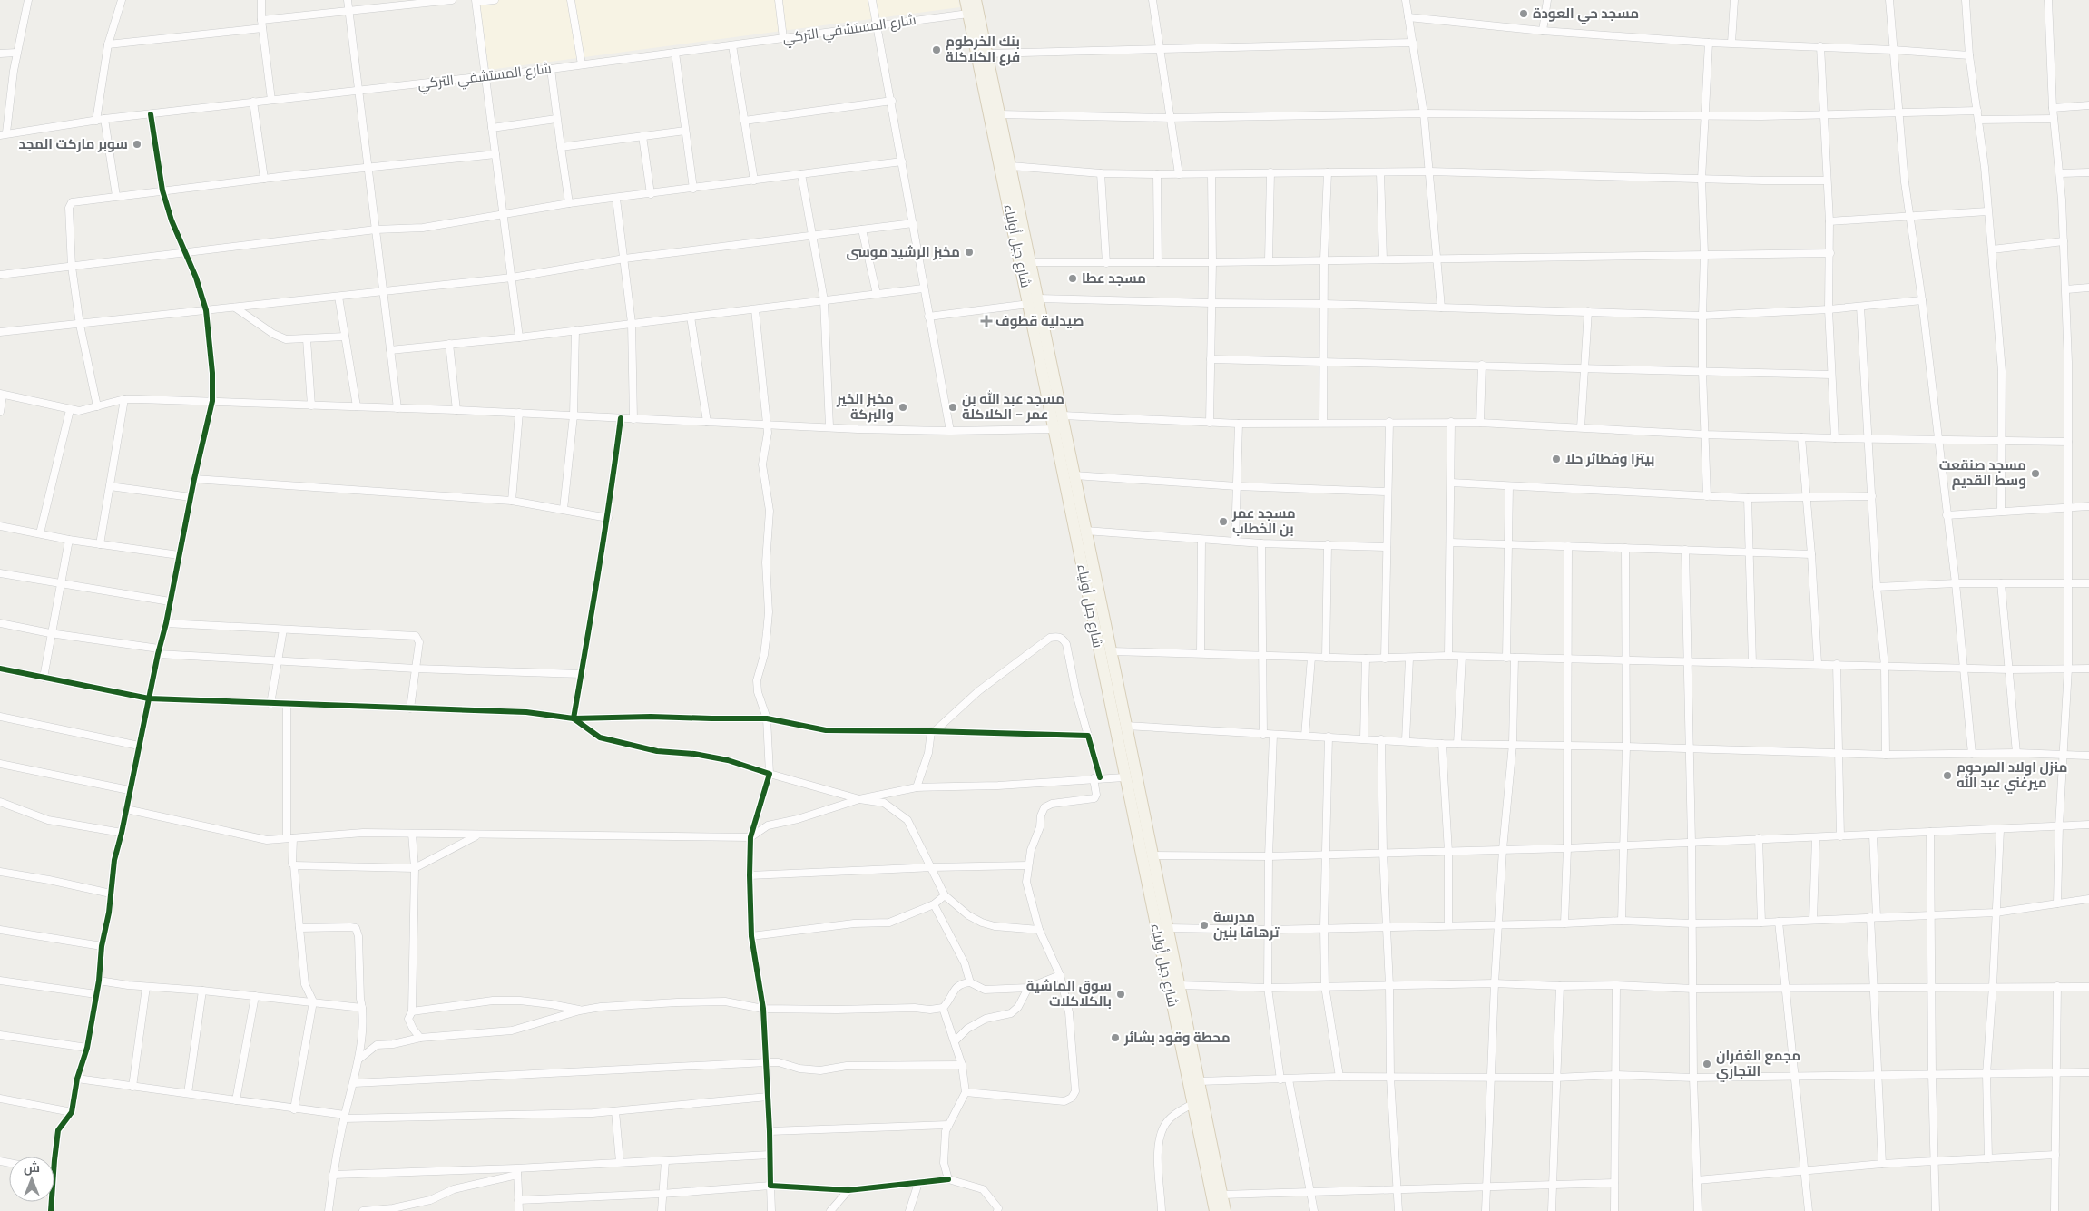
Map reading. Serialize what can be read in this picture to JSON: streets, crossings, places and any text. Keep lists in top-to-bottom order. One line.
{"streets":{"main road":["شارع جبل أولياء"],"street":["شارع المستشفي التركي"]},"crossings":[["شارع المستشفي التركي","شارع جبل أولياء"]],"places":{"other":["مسجد حي العودة","بنك الخرطوم فرع الكلاكلة","سوبر ماركت المجد","مخبز الرشيد موسى","مسجد عطا","مخبز الخير والبركة","مسجد عبد الله بن عمر - الكلاكلة","بيتزا وفطائر حلا","مسجد صنقعت وسط القديم","مسجد عمر بن الخطاب","منزل اولاد المرحوم ميرغني عبد الله","مدرسة ترهاقا بنين","سوق الماشية بالكلاكلات","محطة وقود بشائر","مجمع الغفران التجاري"],"health":["صيدلية قطوف"]},"north":"top"}
